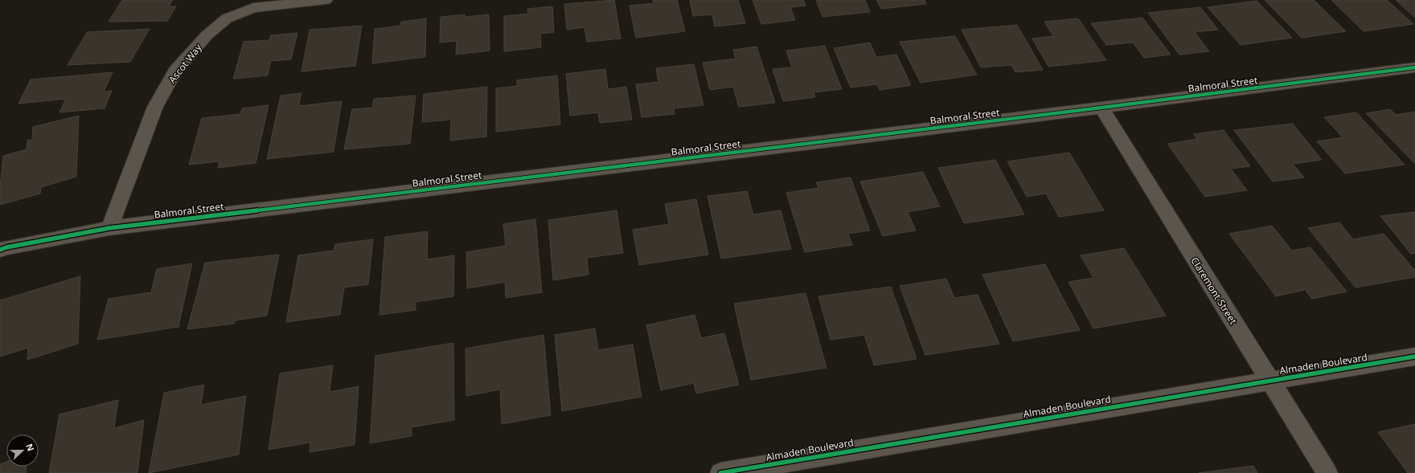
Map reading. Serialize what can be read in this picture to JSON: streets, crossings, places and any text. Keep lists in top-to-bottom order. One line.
{"streets":{"street":["Ascot Way","Balmoral Street","Claremont Street","Almaden Boulevard"]},"crossings":[["Ascot Way","Balmoral Street"],["Balmoral Street","Claremont Street"],["Claremont Street","Almaden Boulevard"]],"north":"right"}
